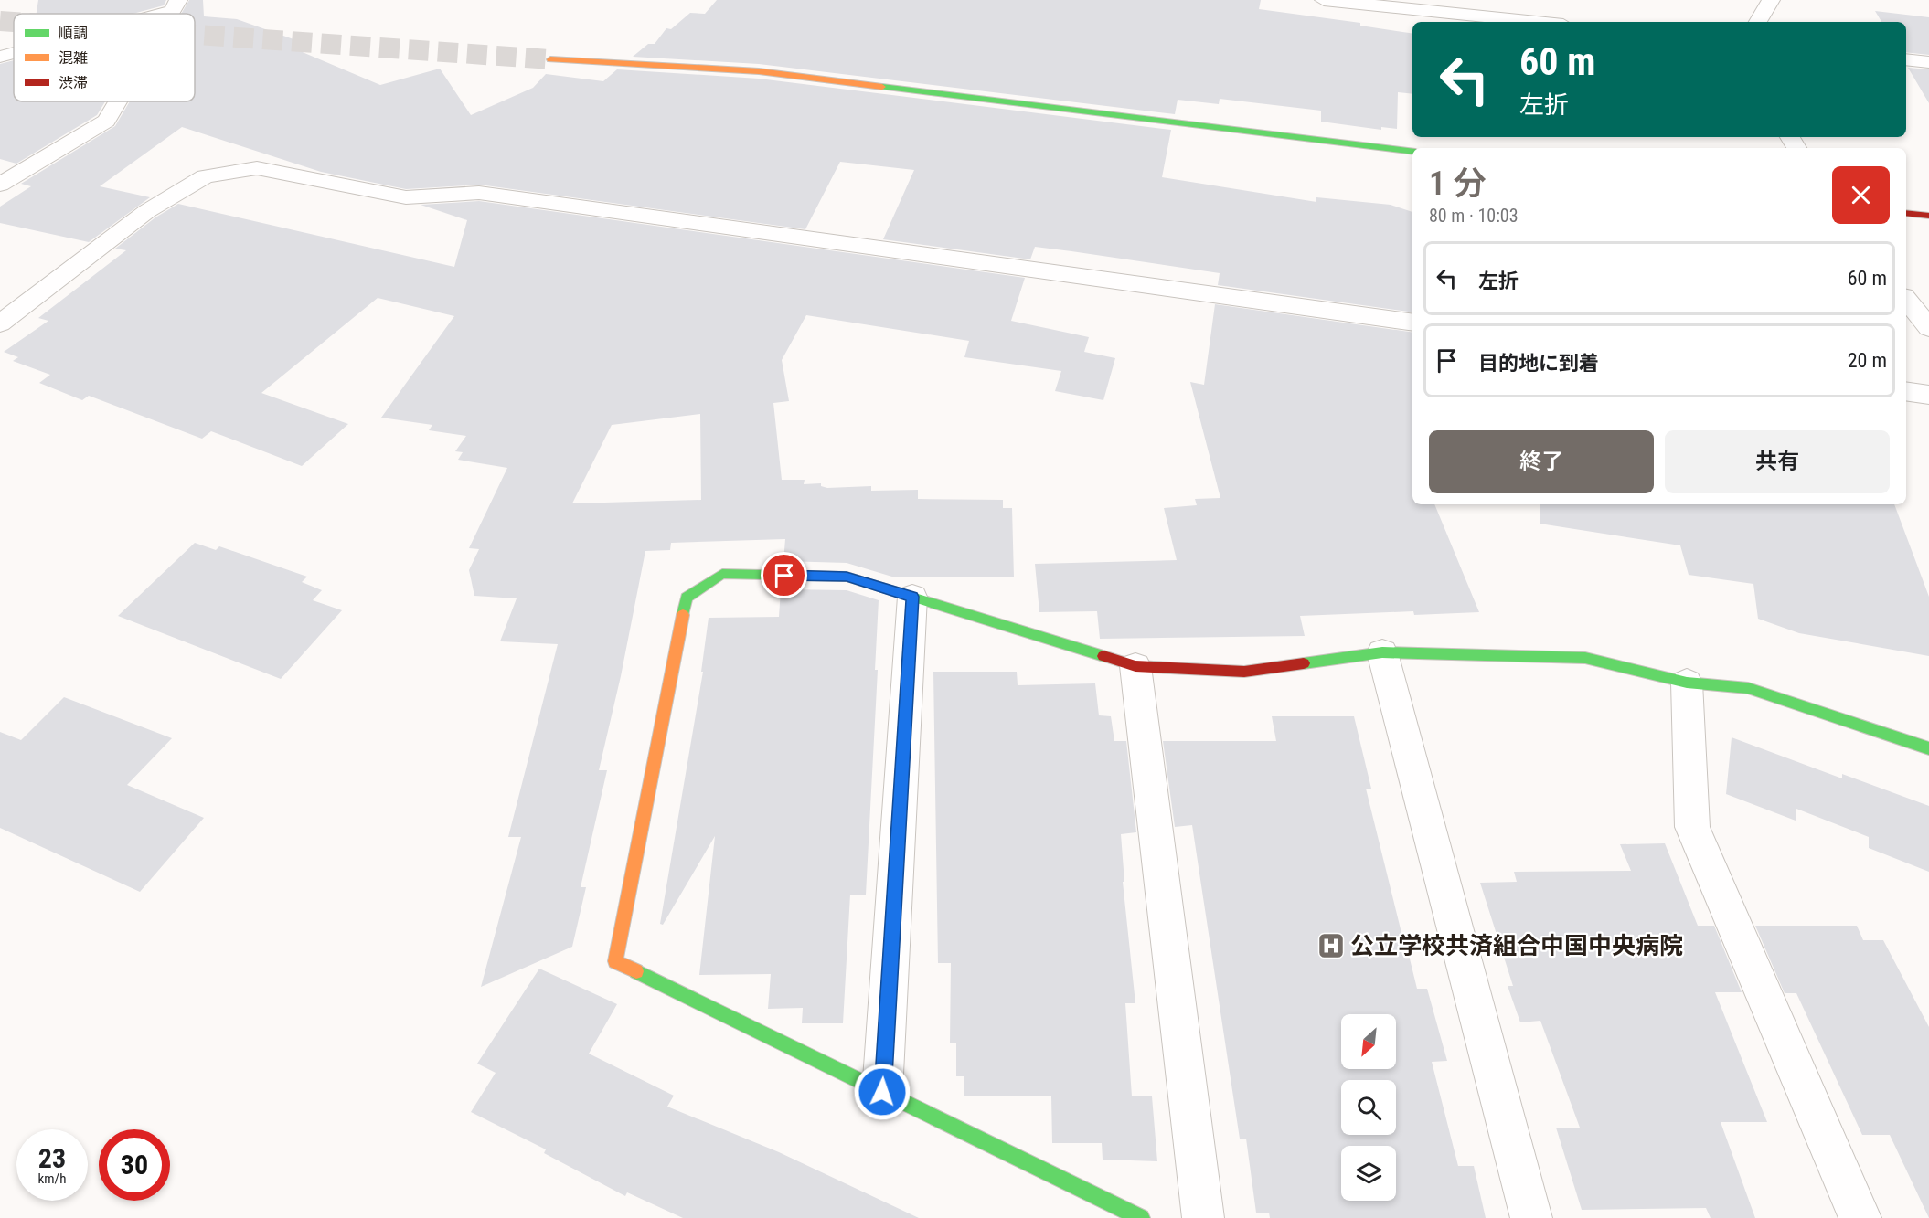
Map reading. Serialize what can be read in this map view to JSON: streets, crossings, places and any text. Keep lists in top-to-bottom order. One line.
{"places":{"hospital":["公立学校共済組合中国中央病院"]},"legend":["順調","混雑","渋滞"],"north":"bottom left","page":{"turn":["60 m","左折"],"heading":["1 分","80 m · 10:03"],"list":[{"name":"左折","value":"60 m"},{"name":"目的地に到着","value":"20 m"}],"buttons":["終了","共有"],"speed":"23 km/h","limit":"30"}}
